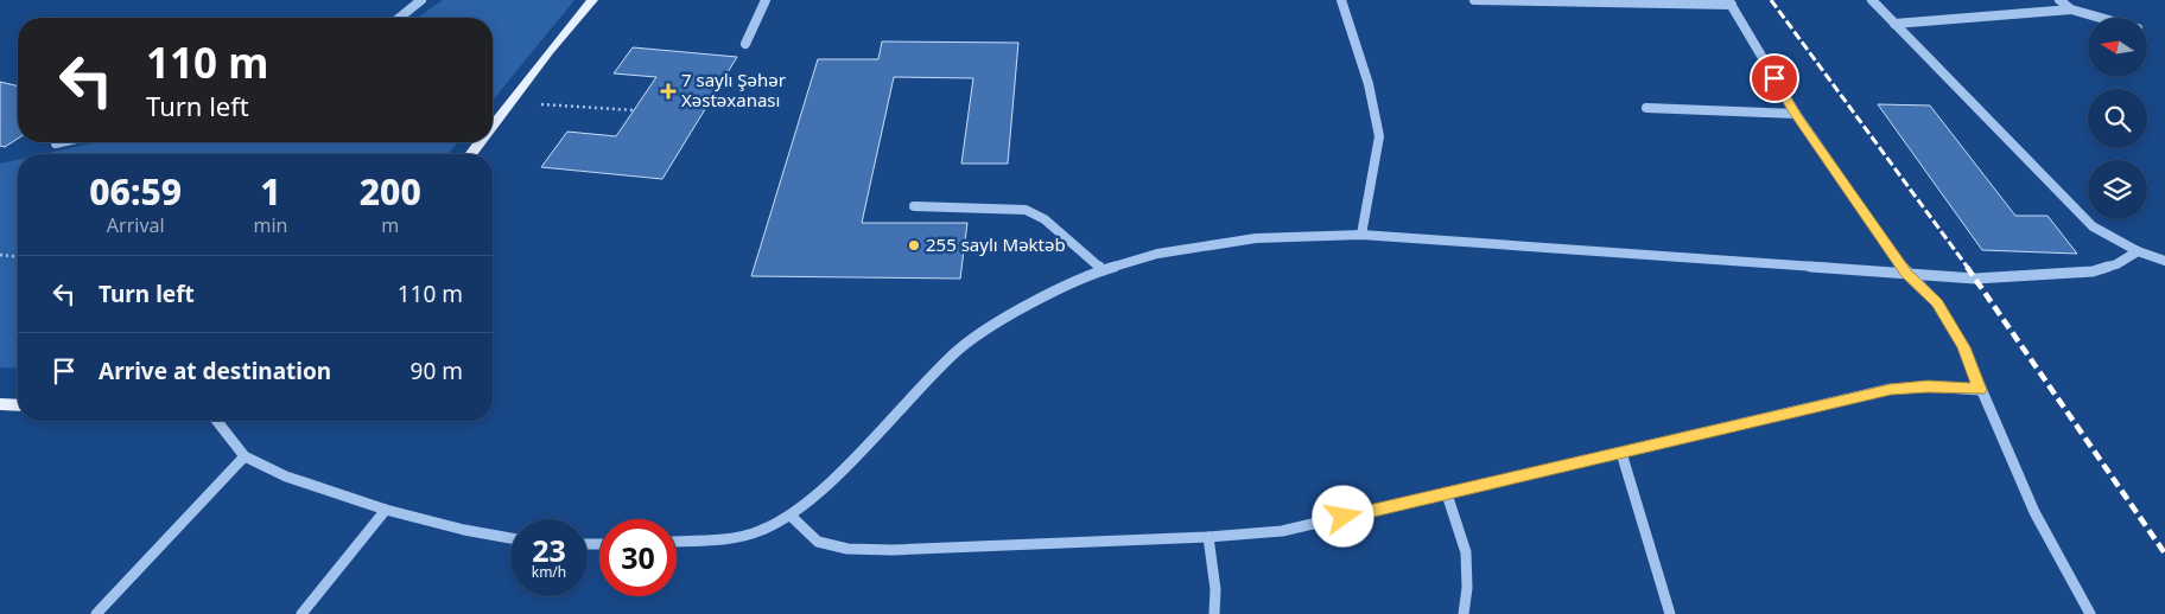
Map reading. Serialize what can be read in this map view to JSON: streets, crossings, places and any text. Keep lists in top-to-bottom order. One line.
{"places":{"health":["7 saylı Şəhər Xəstəxanası"],"other":["255 saylı Məktəb"]},"north":"left","page":{"turn":["110 m","Turn left"],"eta":["06:59","Arrival","1","min","200","m"],"list":[{"name":"Turn left","value":"110 m"},{"name":"Arrive at destination","value":"90 m"}],"speed":"23 km/h","limit":"30"}}
